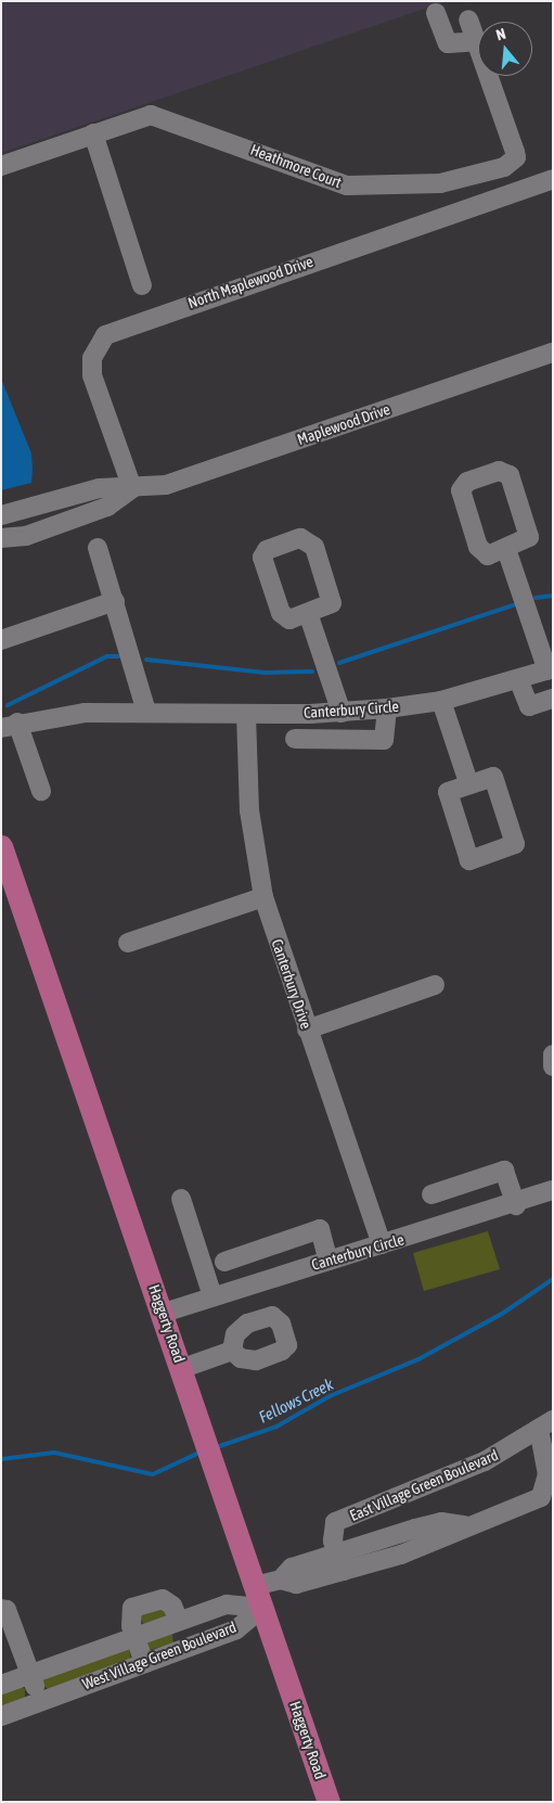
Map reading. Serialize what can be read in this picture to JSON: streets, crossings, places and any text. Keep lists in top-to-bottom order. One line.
{"streets":{"main road":["Haggerty Road"],"street":["Heathmore Court","North Maplewood Drive","Maplewood Drive","Canterbury Circle","Canterbury Drive","East Village Green Boulevard","West Village Green Boulevard"]},"crossings":[["North Maplewood Drive","Maplewood Drive"],["Canterbury Circle","Canterbury Drive"],["Canterbury Circle","Haggerty Road"],["Haggerty Road","East Village Green Boulevard"],["Haggerty Road","West Village Green Boulevard"]],"water":["Fellows Creek"],"north":"top"}
